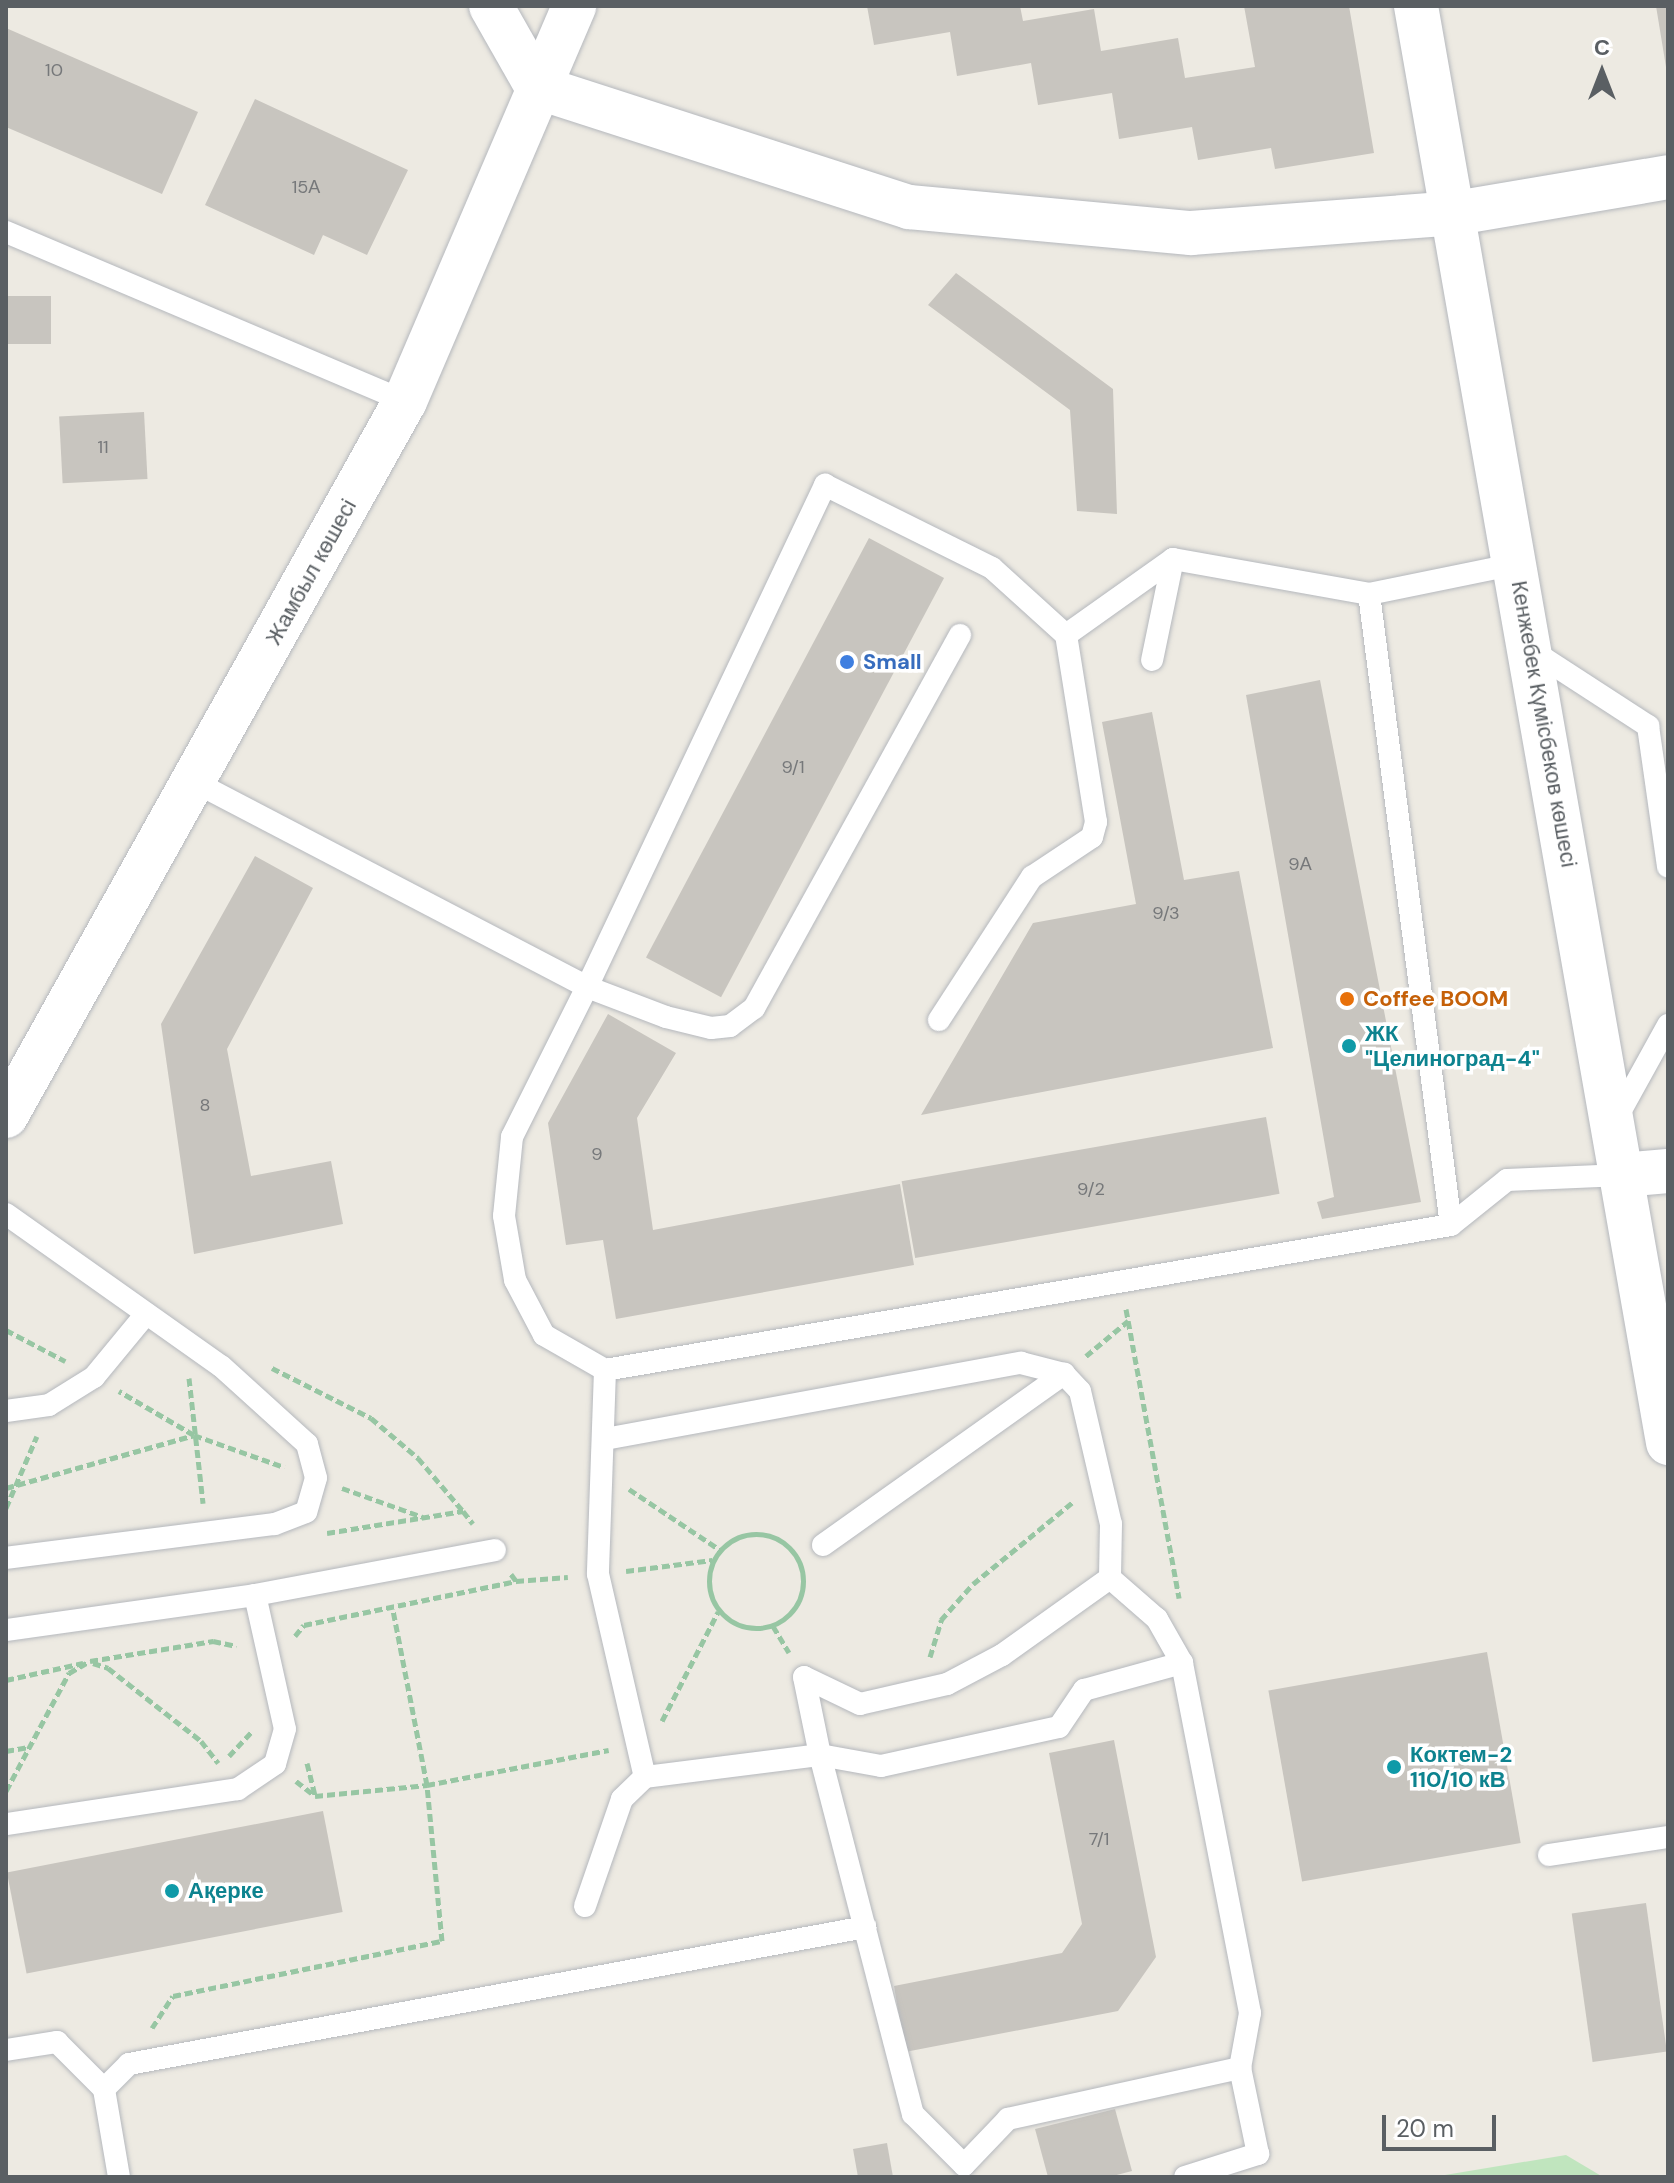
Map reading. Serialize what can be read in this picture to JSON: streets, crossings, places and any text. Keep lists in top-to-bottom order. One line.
{"streets":{"street":["Жамбыл көшесі","Кенжебек Күмісбеков көшесі"]},"places":["Small","Coffee BOOM","ЖК \"Целиноград-4\"","Коктем-2 110/10 кВ","Ақерке"],"house_numbers":["10","15А","11","9/1","9А","9/3","8","9","9/2","7/1"],"scale_bar":"20 m","north":"top"}
